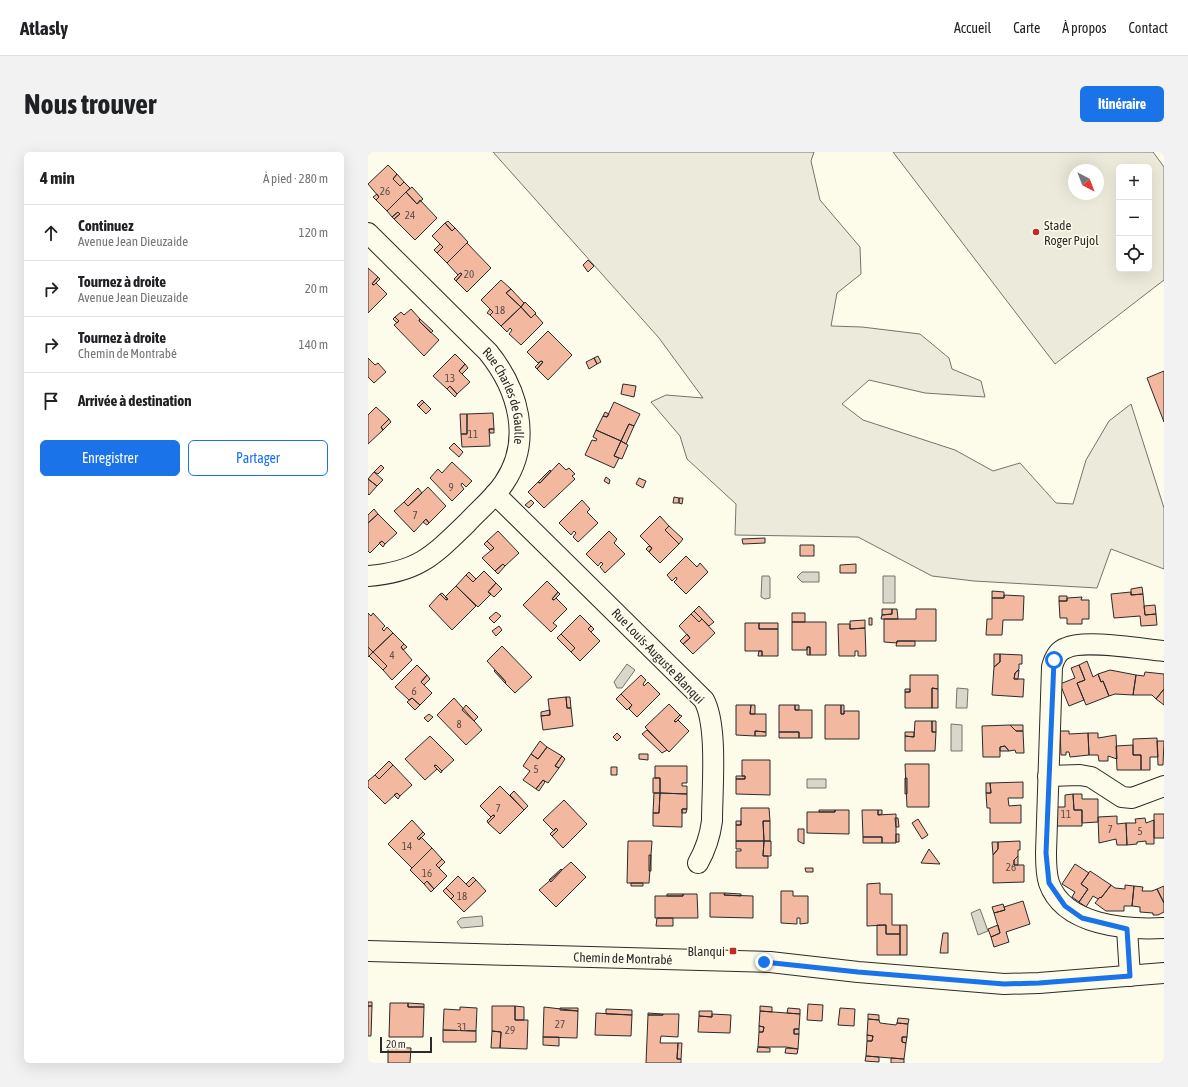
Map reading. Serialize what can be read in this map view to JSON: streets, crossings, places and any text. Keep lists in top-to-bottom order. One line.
{"streets":{"street":["Rue Charles de Gaulle","Rue Louis-Auguste Blanqui","Chemin de Montrabé"]},"crossings":[["Rue Charles de Gaulle","Rue Louis-Auguste Blanqui"]],"places":{"other":["Stade Roger Pujol"],"transit":["Blanqui"]},"house_numbers":["26","24","20","18","13","11","9","7","4","6","8","5","7","11","7","5","14","26","16","18","27","31","29"],"scale_bar":"20 m","north":"bottom right","page":{"header":"Atlasly","nav":["Accueil","Carte","À propos","Contact"],"buttons":["Itinéraire",["Enregistrer","Partager"]],"title":"Nous trouver","heading":["4 min","À pied · 280 m"],"map_buttons":["+","−"],"list":[["Continuez","Avenue Jean Dieuzaide","120 m"],["Tournez à droite","Avenue Jean Dieuzaide","20 m"],["Tournez à droite","Chemin de Montrabé","140 m"],"Arrivée à destination"],"scale":"20 m"}}
